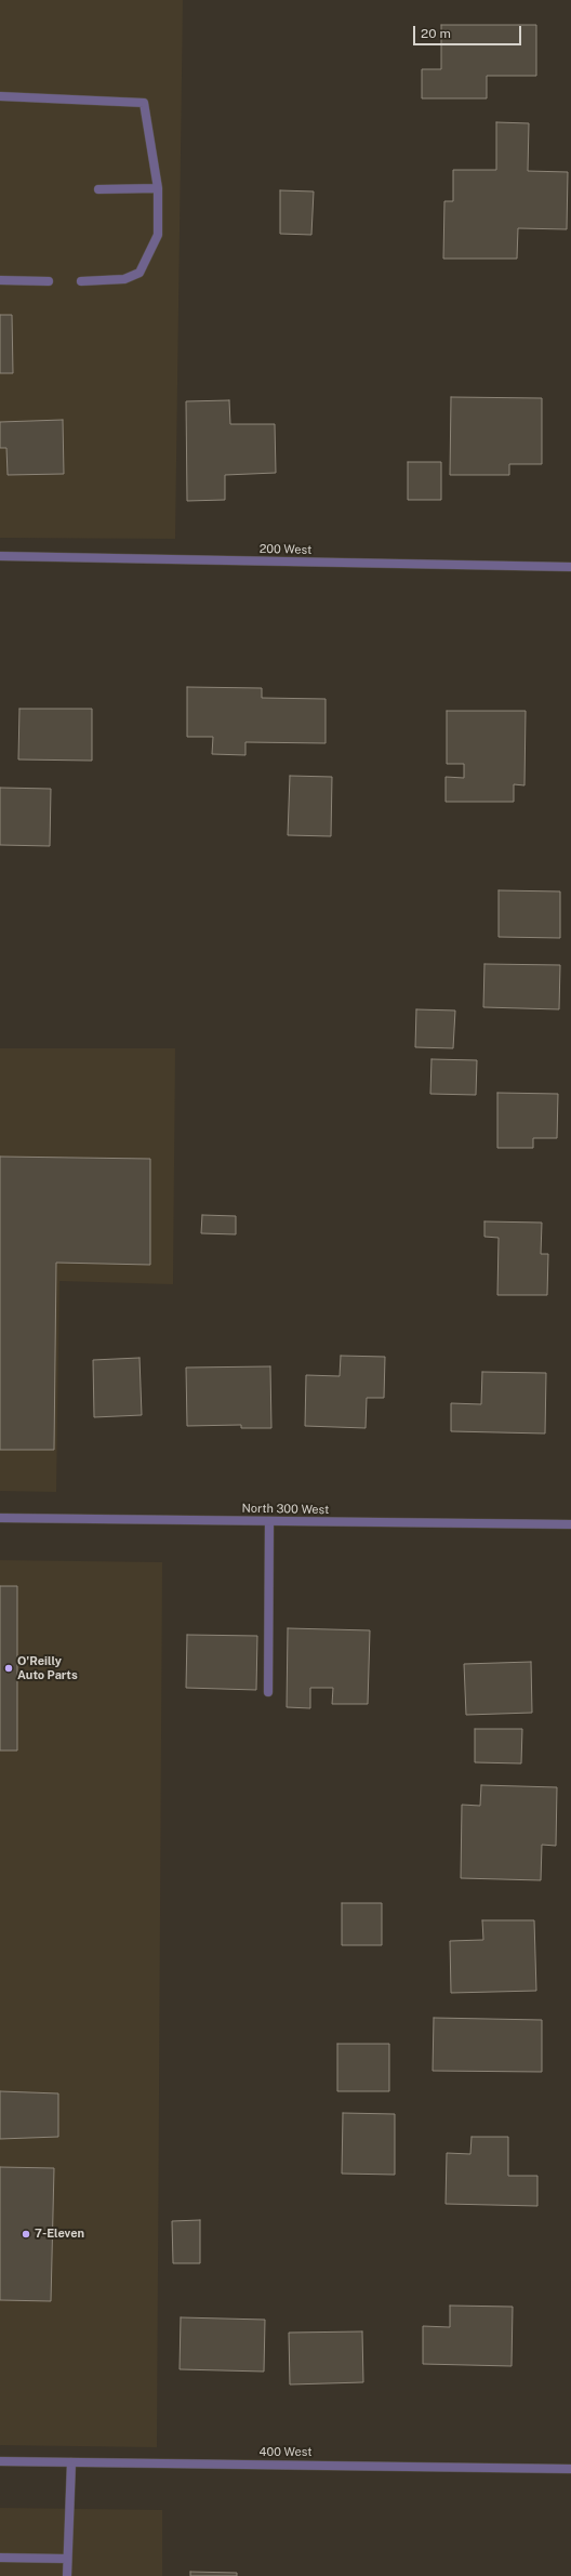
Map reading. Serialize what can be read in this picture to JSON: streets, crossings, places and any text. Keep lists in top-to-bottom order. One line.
{"streets":{"street":["200 West","North 300 West","400 West"]},"places":["O'Reilly Auto Parts","7-Eleven"],"scale_bar":"20 m"}
